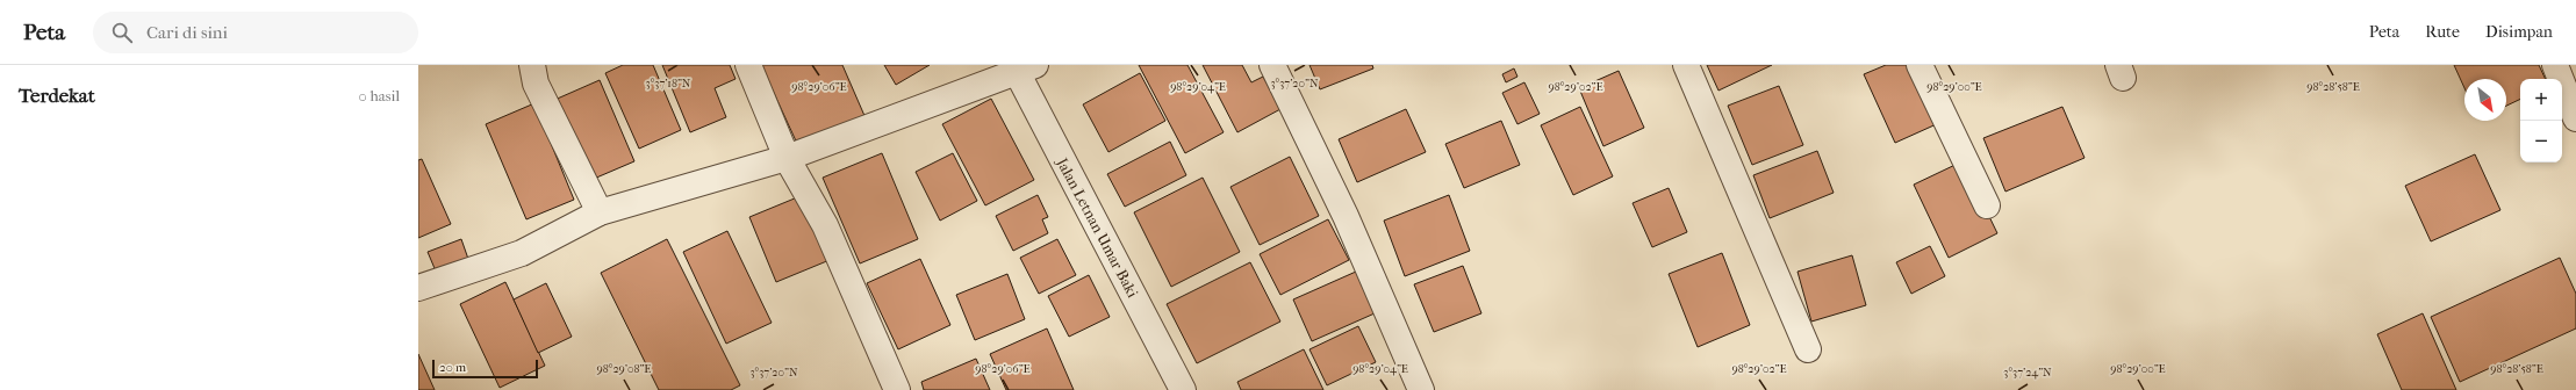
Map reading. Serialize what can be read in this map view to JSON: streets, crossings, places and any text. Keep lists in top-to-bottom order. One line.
{"streets":{"street":["Jalan Letnan Umar Baki"]},"scale_bar":"20 m","north":"bottom right","page":{"header":"Peta","search":"Cari di sini","nav":["Peta","Rute","Disimpan"],"heading":["Terdekat","0 hasil"],"map_buttons":["+","−"],"scale":"20 m"},"coordinates":["3°37'18\"N","3°37'20\"N","98°29'06\"E","98°29'04\"E","98°29'02\"E","98°28'58\"E","98°29'00\"E","98°29'08\"E","3°37'24\"N"]}
